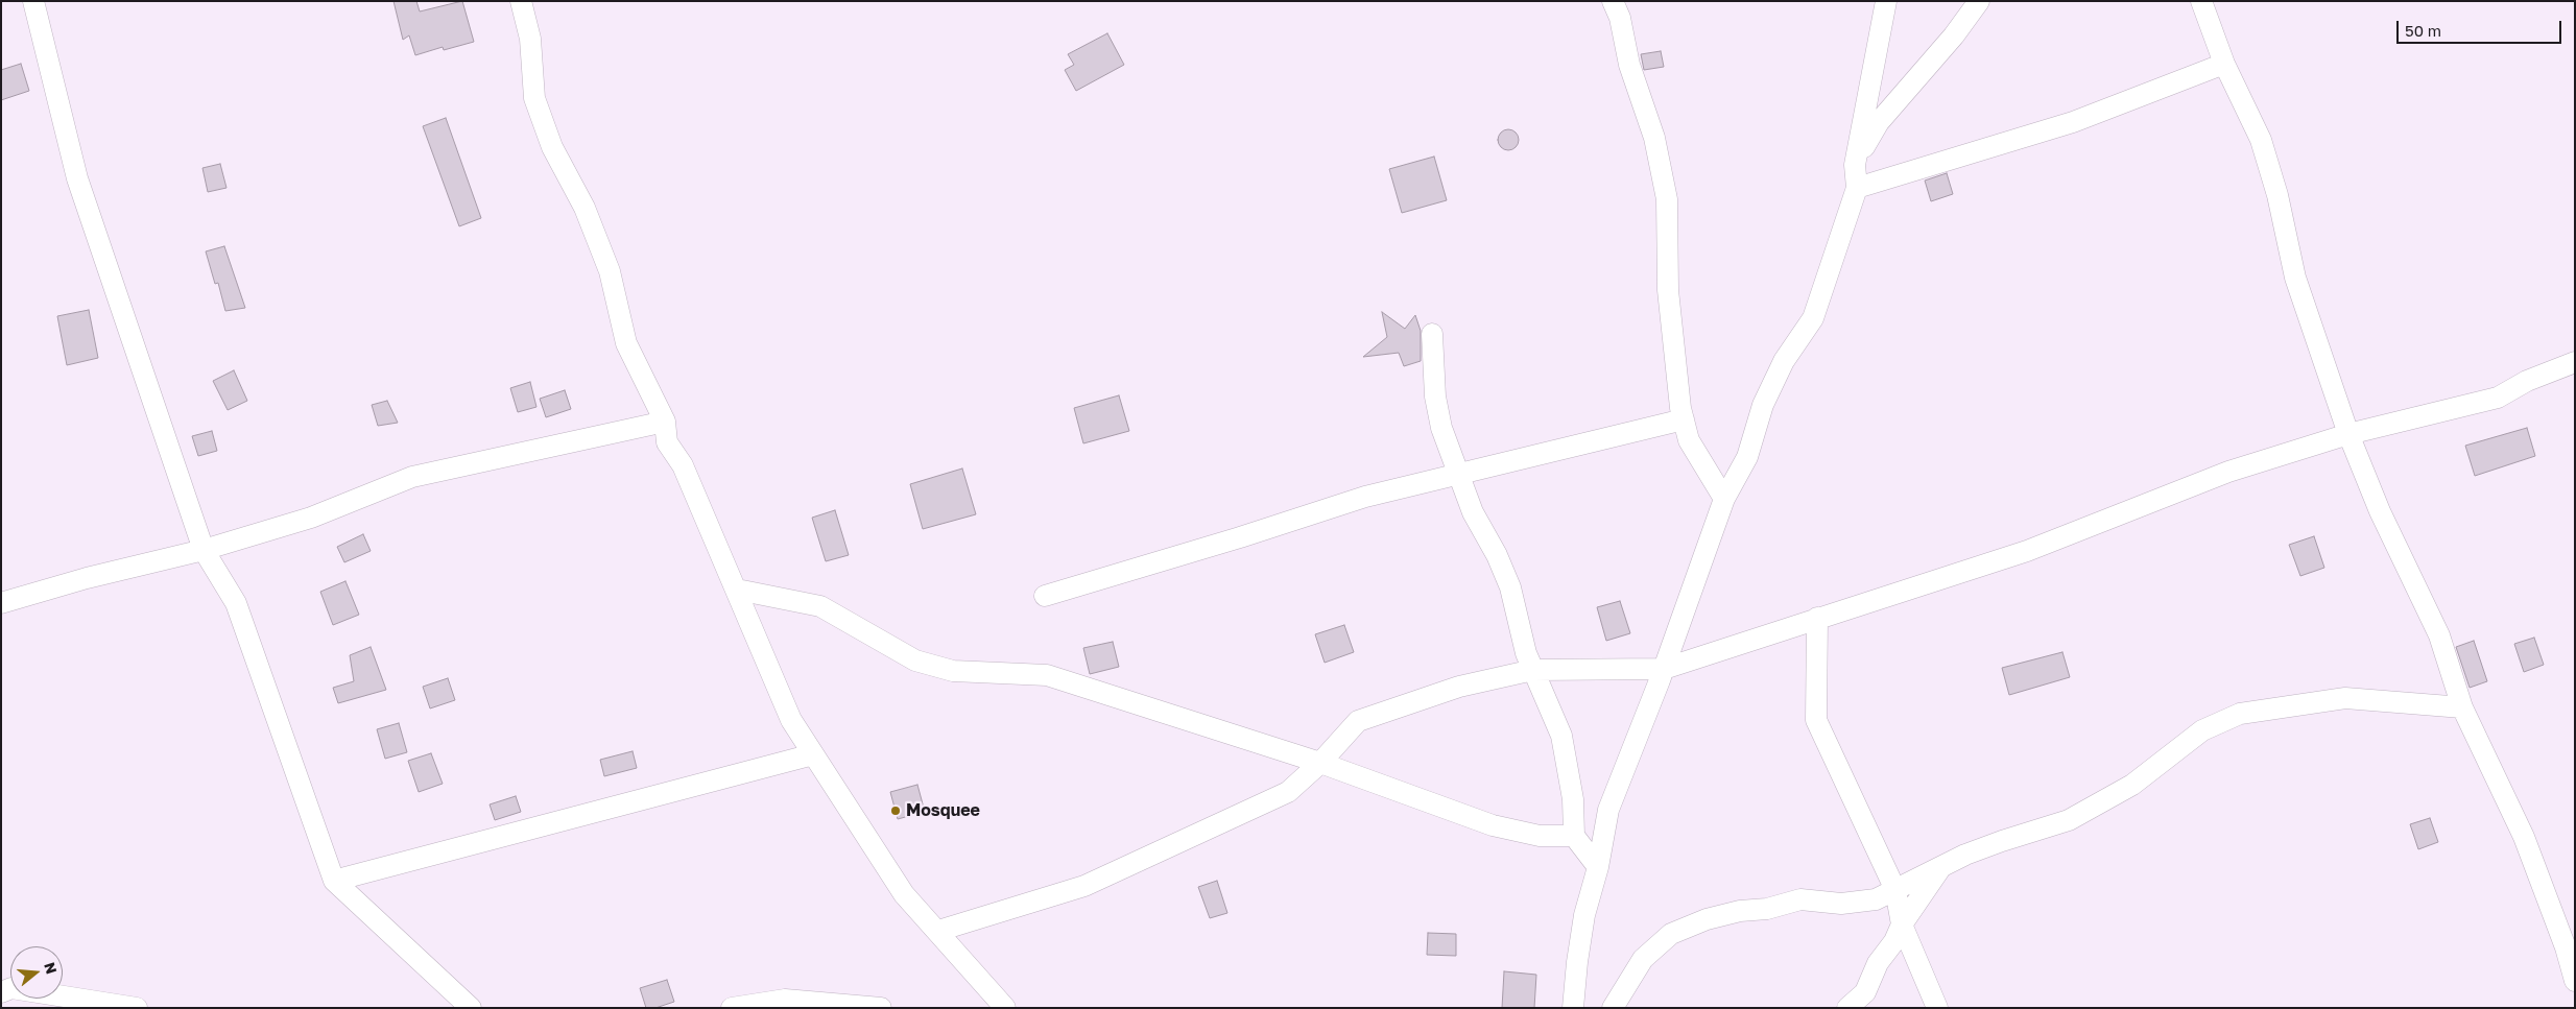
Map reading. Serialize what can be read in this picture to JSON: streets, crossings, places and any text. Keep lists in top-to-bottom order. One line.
{"places":["Mosquee"],"scale_bar":"50 m","north":"right"}
